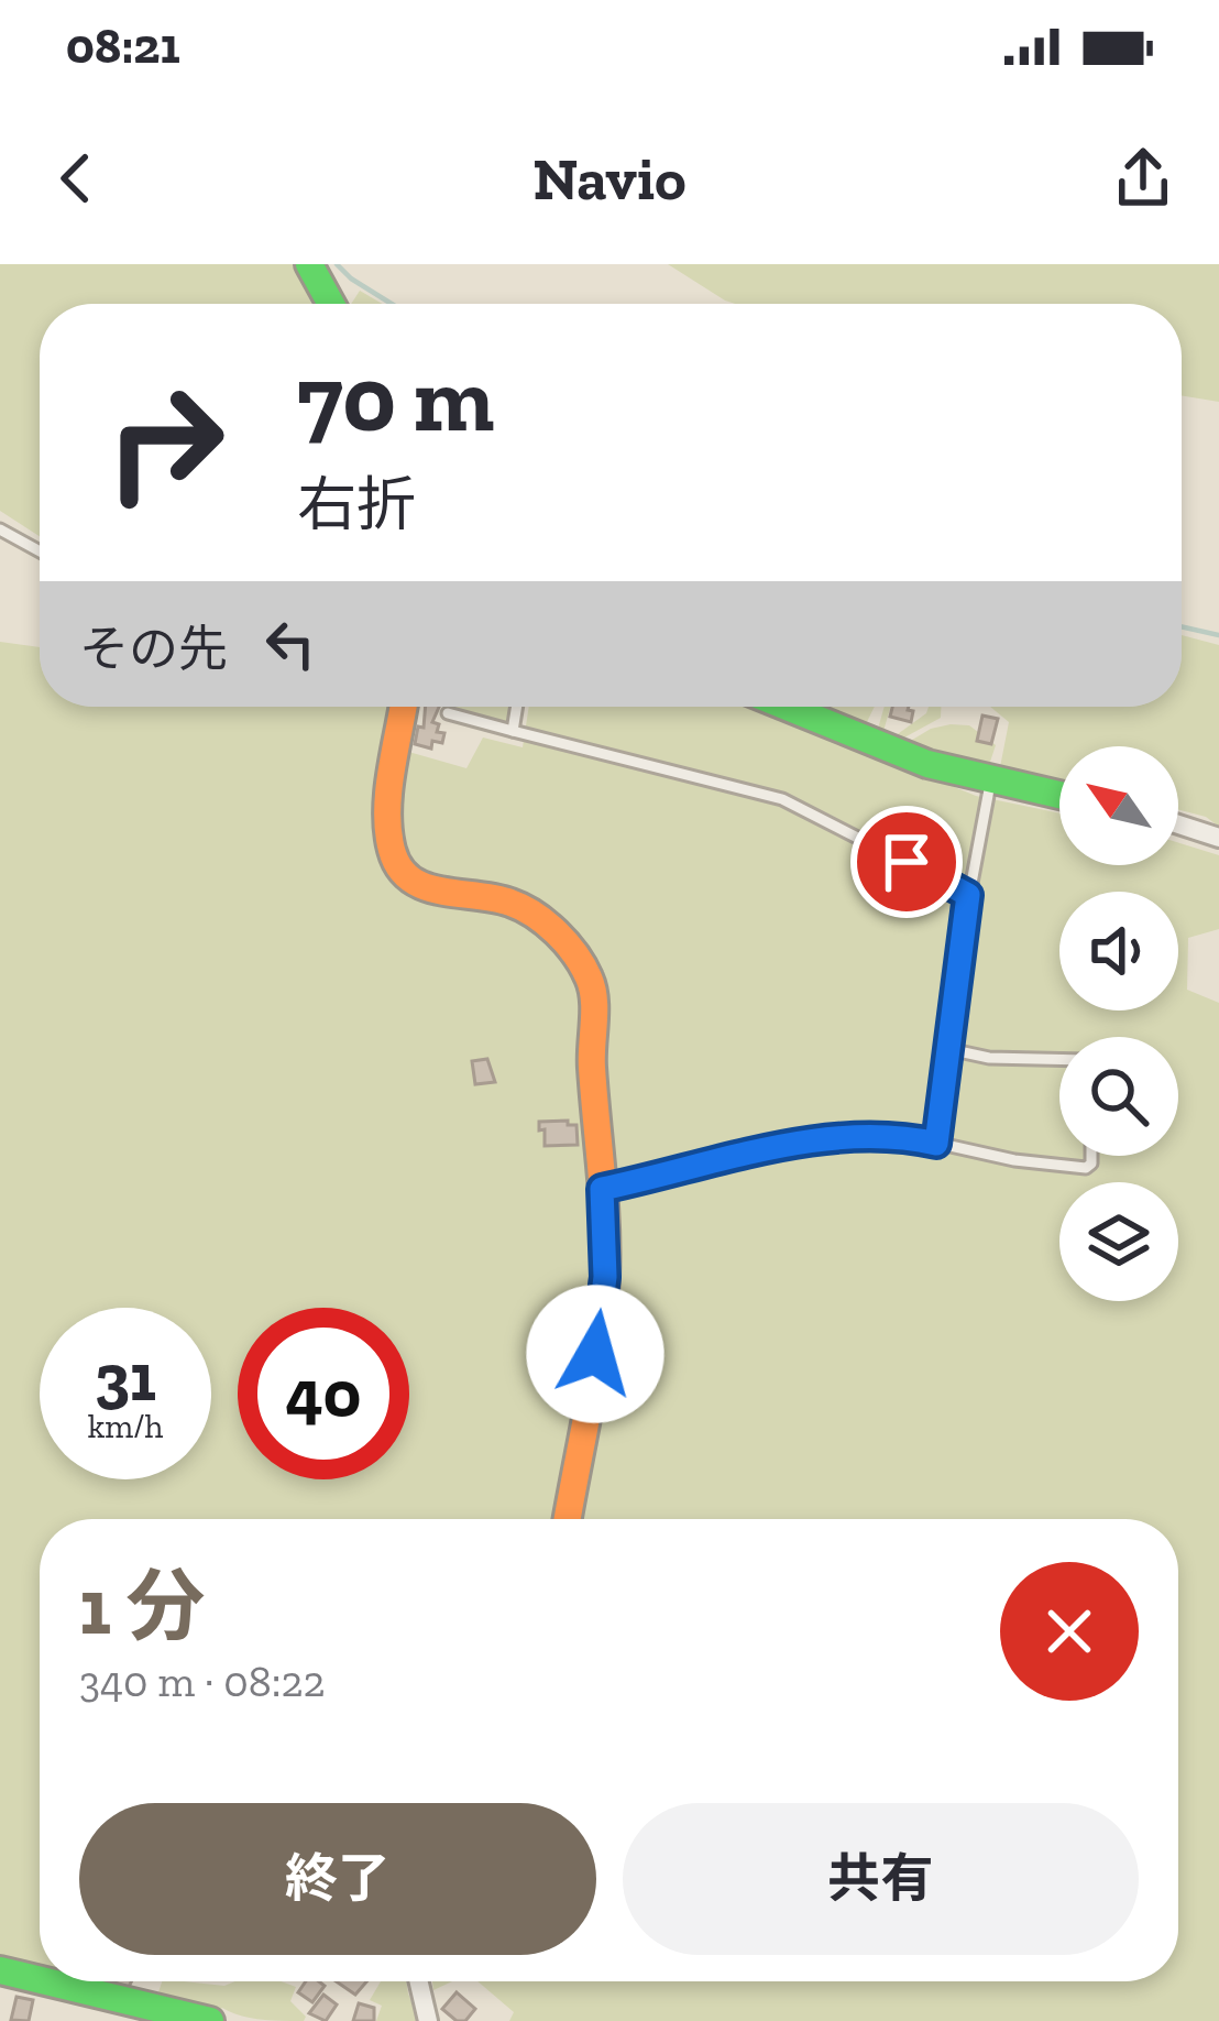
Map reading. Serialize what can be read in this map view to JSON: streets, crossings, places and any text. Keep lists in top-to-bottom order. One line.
{"north":"top left","page":{"status":"08:21","header":"Navio","turn":["70 m","右折"],"then":"その先","speed":"31 km/h","limit":"40","heading":["1 分","340 m · 08:22"],"buttons":["終了","共有"]}}
